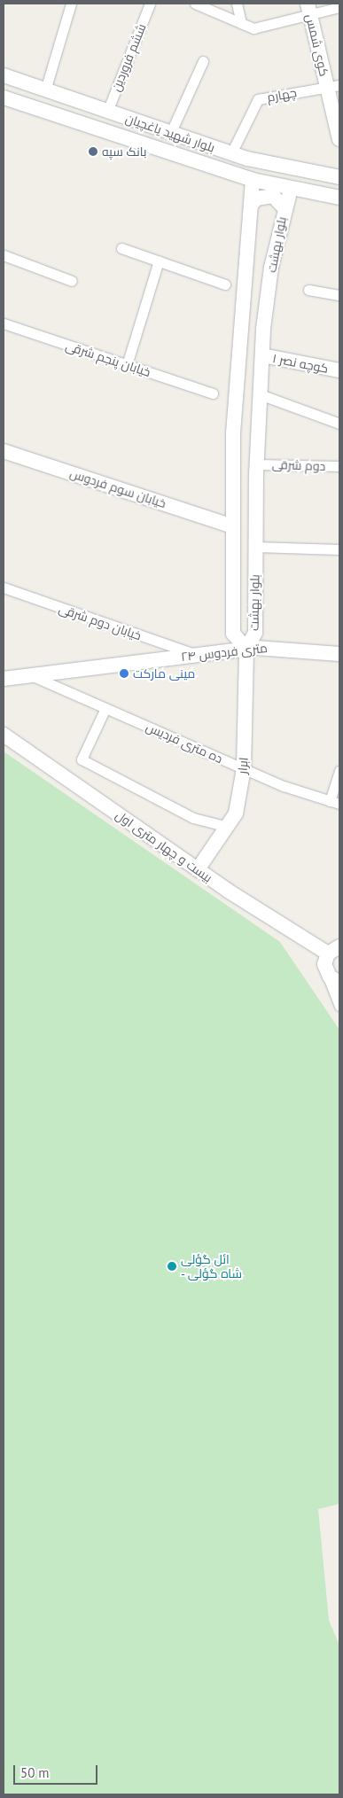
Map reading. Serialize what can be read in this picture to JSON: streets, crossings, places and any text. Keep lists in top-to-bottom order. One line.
{"streets":{"main road":["کوی شمس","بلوار شهید یاغچیان","بلوار بهشت","کوچه نصر ۱","خیابان سوم فردوس","۲۴ متری فردوس","ابرار","بیست و چهار متری اول"],"street":["ششم فروردین","چهارم","خیابان پنجم شرقی","دوم شرقی","خیابان دوم شرقی","ده متری فردیس"]},"crossings":[["کوی شمس","چهارم"],["ششم فروردین","بلوار شهید یاغچیان"],["چهارم","بلوار شهید یاغچیان"],["بلوار شهید یاغچیان","بلوار بهشت"],["بلوار بهشت","کوچه نصر ۱"],["بلوار بهشت","دوم شرقی"],["بلوار بهشت","خیابان سوم فردوس"],["بلوار بهشت","۲۴ متری فردوس"],["بلوار بهشت","ابرار"],["خیابان دوم شرقی","۲۴ متری فردوس"],["۲۴ متری فردوس","ده متری فردیس"],["۲۴ متری فردوس","ابرار"],["ده متری فردیس","ابرار"],["ابرار","بیست و چهار متری اول"]],"places":["بانک سپه","مینی مارکت","ائل گؤلی - شاه گؤلی"],"scale_bar":"50 m"}
